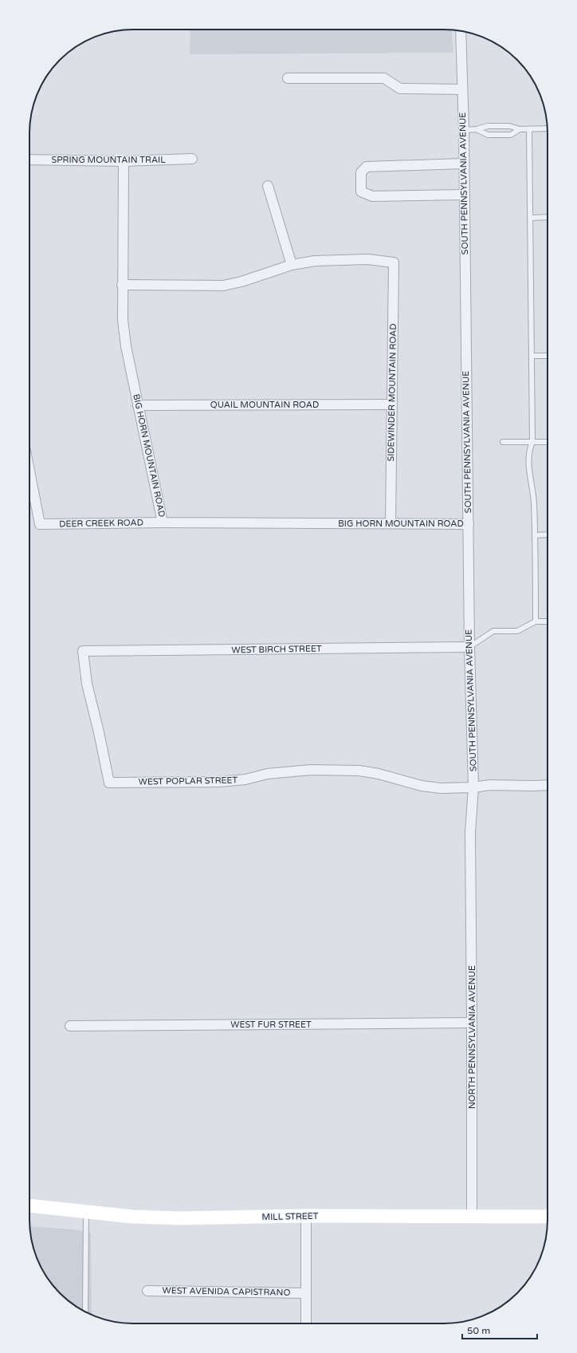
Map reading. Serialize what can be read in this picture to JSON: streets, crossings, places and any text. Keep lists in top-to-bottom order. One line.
{"streets":{"main road":["MILL STREET"],"street":["SPRING MOUNTAIN TRAIL","SOUTH PENNSYLVANIA AVENUE","SIDEWINDER MOUNTAIN ROAD","QUAIL MOUNTAIN ROAD","BIG HORN MOUNTAIN ROAD","DEER CREEK ROAD","WEST BIRCH STREET","WEST POPLAR STREET","WEST FUR STREET","NORTH PENNSYLVANIA AVENUE","WEST AVENIDA CAPISTRANO"]},"crossings":[["SPRING MOUNTAIN TRAIL","BIG HORN MOUNTAIN ROAD"],["SOUTH PENNSYLVANIA AVENUE","BIG HORN MOUNTAIN ROAD"],["SOUTH PENNSYLVANIA AVENUE","WEST BIRCH STREET"],["SOUTH PENNSYLVANIA AVENUE","WEST POPLAR STREET"],["SOUTH PENNSYLVANIA AVENUE","NORTH PENNSYLVANIA AVENUE"],["SIDEWINDER MOUNTAIN ROAD","QUAIL MOUNTAIN ROAD"],["SIDEWINDER MOUNTAIN ROAD","BIG HORN MOUNTAIN ROAD"],["QUAIL MOUNTAIN ROAD","BIG HORN MOUNTAIN ROAD"],["BIG HORN MOUNTAIN ROAD","DEER CREEK ROAD"],["WEST BIRCH STREET","WEST POPLAR STREET"],["WEST FUR STREET","NORTH PENNSYLVANIA AVENUE"],["NORTH PENNSYLVANIA AVENUE","MILL STREET"]],"scale_bar":"50 m"}
